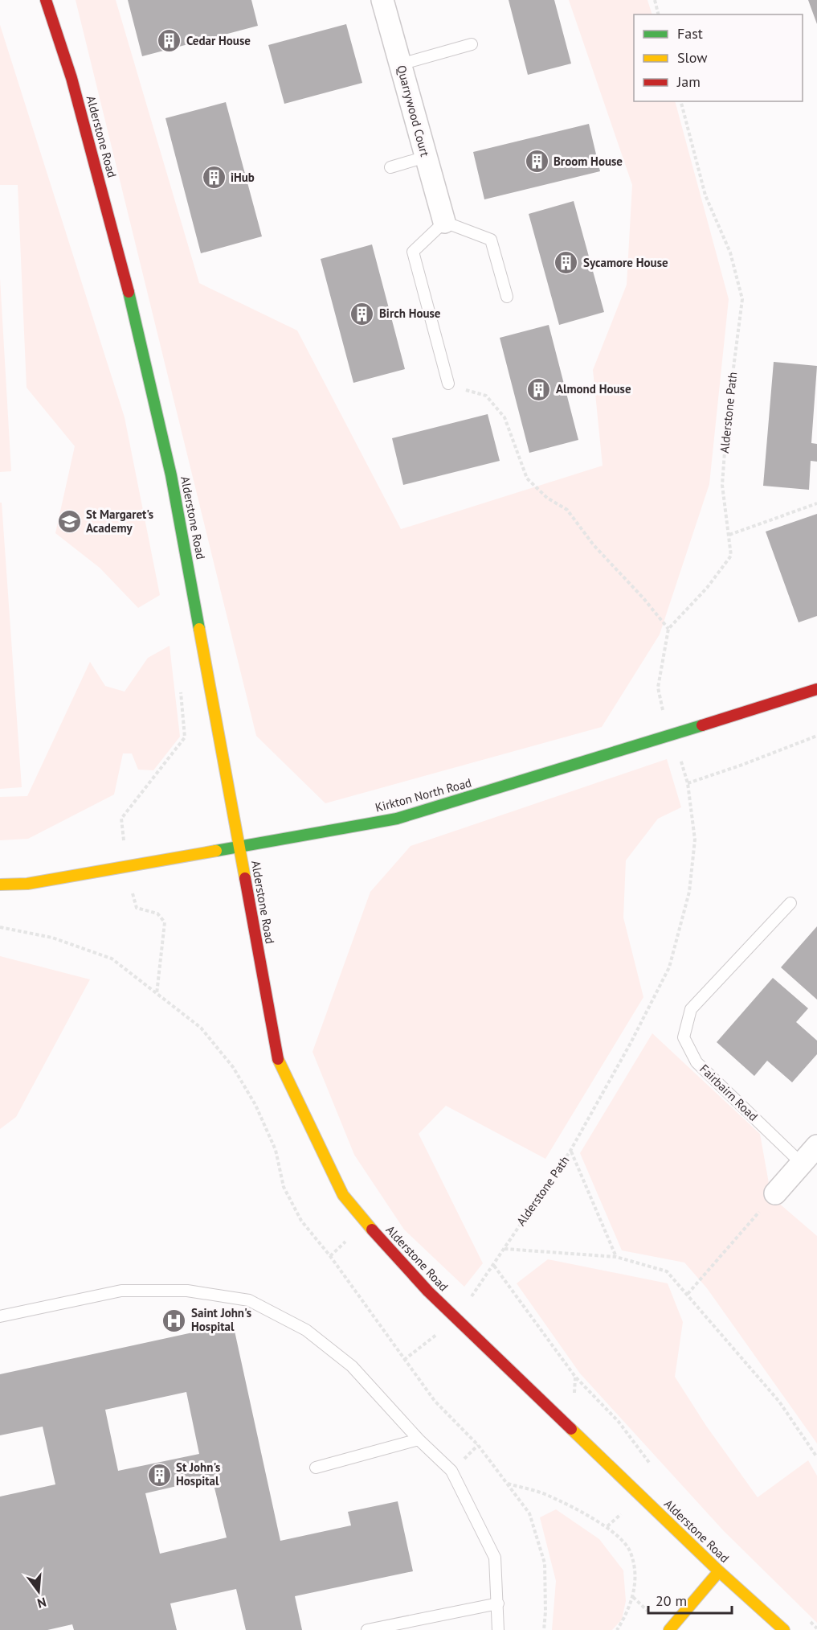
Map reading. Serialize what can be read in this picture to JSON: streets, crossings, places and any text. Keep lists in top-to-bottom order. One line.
{"streets":{"street":["Quarrywood Court","Alderstone Road","Kirkton North Road"],"lane":["Fairbairn Road"],"path":["Alderstone Path"]},"crossings":[["Alderstone Road","Kirkton North Road"]],"places":{"building":["Cedar House","Broom House","iHub","Sycamore House","Birch House","Almond House","St John's Hospital"],"school or university":["St Margaret's Academy"],"hospital":["Saint John's Hospital"]},"legend":["Fast","Slow","Jam"],"scale_bar":"20 m","north":"bottom"}
